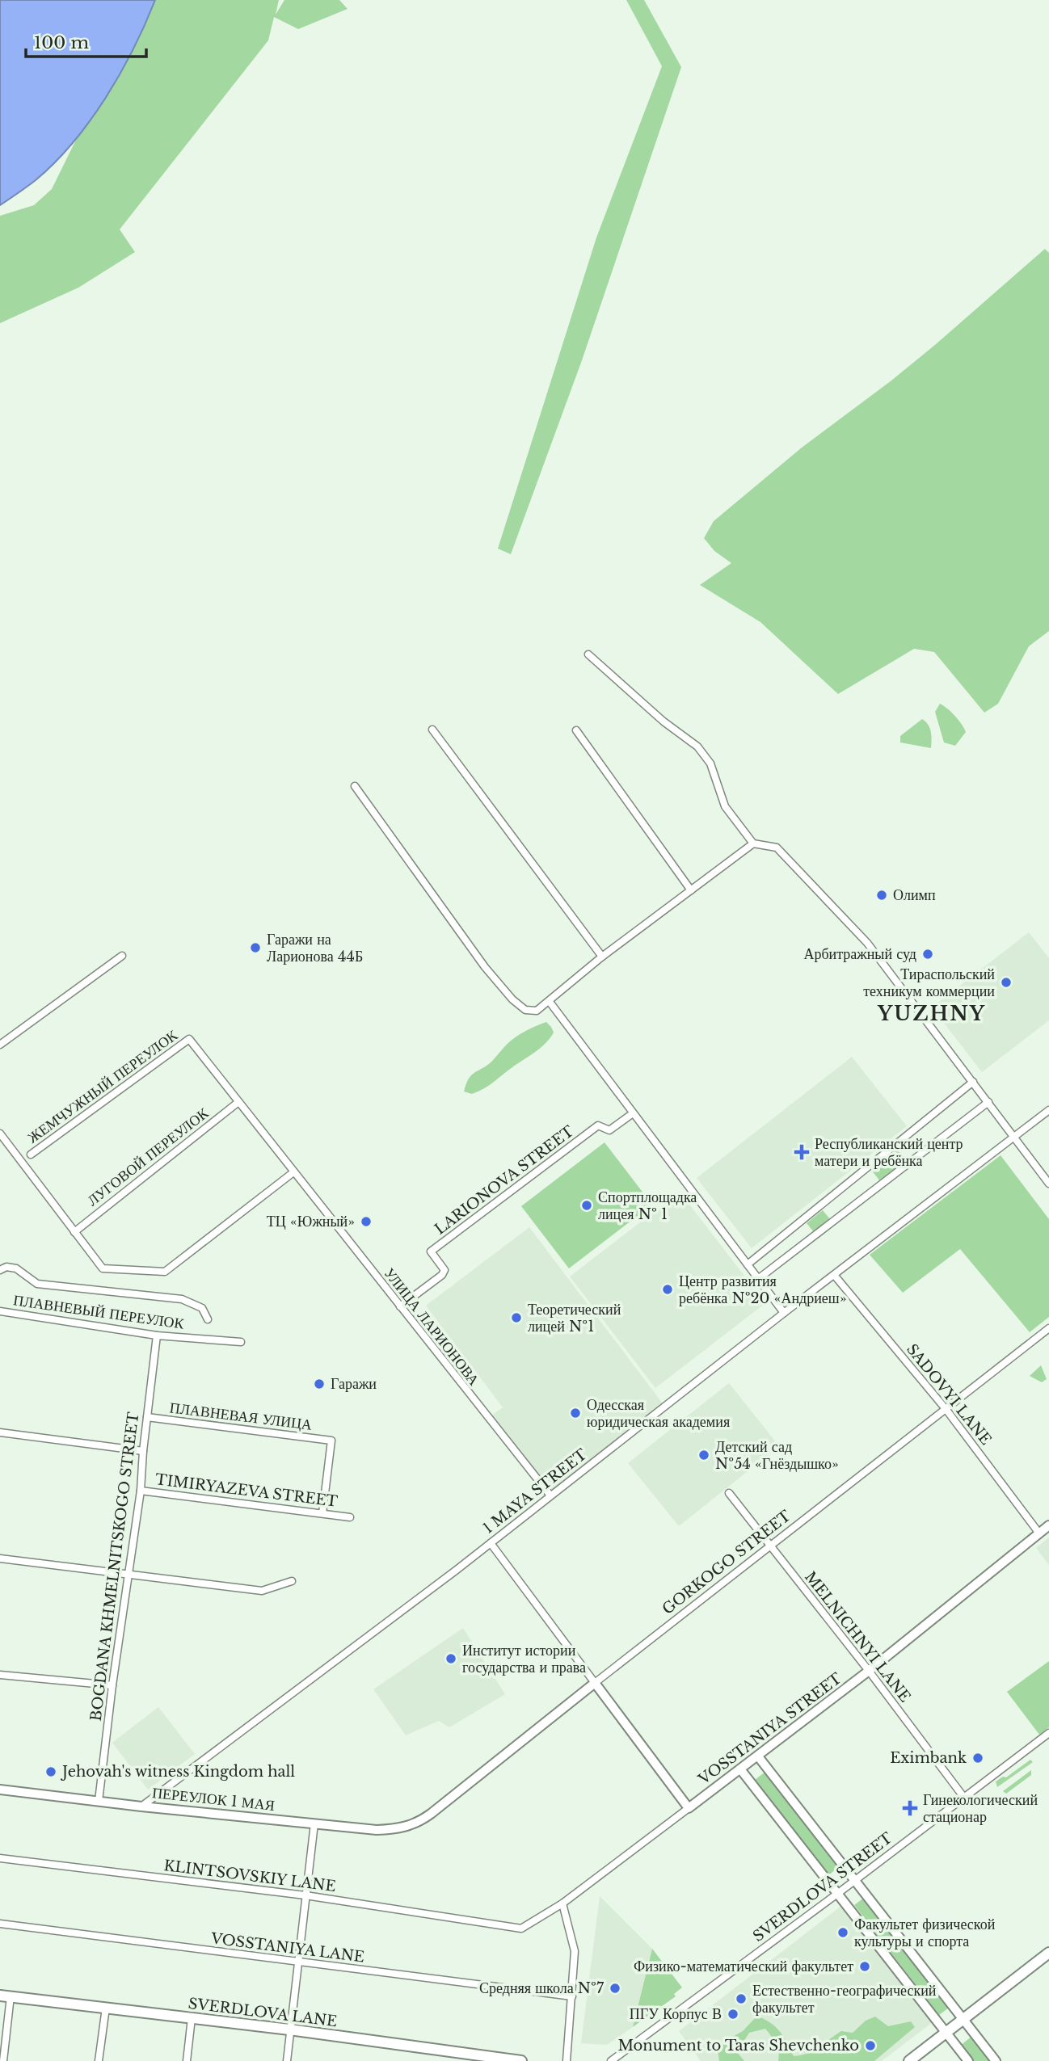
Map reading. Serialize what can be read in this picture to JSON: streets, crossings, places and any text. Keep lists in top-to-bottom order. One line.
{"streets":{"main road":["SVERDLOVA LANE"],"street":["ЖЕМЧУЖНЫЙ ПЕРЕУЛОК","ЛУГОВОЙ ПЕРЕУЛОК","LARIONOVA STREET","ПЛАВНЕВЫЙ ПЕРЕУЛОК","УЛИЦА ЛАРИОНОВА","SADOVYI LANE","ПЛАВНЕВАЯ УЛИЦА","TIMIRYAZEVA STREET","1 MAYA STREET","GORKOGO STREET","BOGDANA KHMELNITSKOGO STREET","MELNICHNYI LANE","VOSSTANIYA STREET","ПЕРЕУЛОК 1 МАЯ","KLINTSOVSKIY LANE","SVERDLOVA STREET","VOSSTANIYA LANE"]},"crossings":[["ЖЕМЧУЖНЫЙ ПЕРЕУЛОК","УЛИЦА ЛАРИОНОВА"],["ЛУГОВОЙ ПЕРЕУЛОК","УЛИЦА ЛАРИОНОВА"],["LARIONOVA STREET","УЛИЦА ЛАРИОНОВА"],["ПЛАВНЕВЫЙ ПЕРЕУЛОК","BOGDANA KHMELNITSKOGO STREET"],["УЛИЦА ЛАРИОНОВА","1 MAYA STREET"],["SADOVYI LANE","1 MAYA STREET"],["SADOVYI LANE","GORKOGO STREET"],["SADOVYI LANE","VOSSTANIYA STREET"],["ПЛАВНЕВАЯ УЛИЦА","TIMIRYAZEVA STREET"],["ПЛАВНЕВАЯ УЛИЦА","BOGDANA KHMELNITSKOGO STREET"],["TIMIRYAZEVA STREET","BOGDANA KHMELNITSKOGO STREET"],["1 MAYA STREET","ПЕРЕУЛОК 1 МАЯ"],["GORKOGO STREET","MELNICHNYI LANE"],["GORKOGO STREET","ПЕРЕУЛОК 1 МАЯ"],["BOGDANA KHMELNITSKOGO STREET","ПЕРЕУЛОК 1 МАЯ"],["MELNICHNYI LANE","VOSSTANIYA STREET"],["MELNICHNYI LANE","SVERDLOVA STREET"],["VOSSTANIYA STREET","KLINTSOVSKIY LANE"]],"districts":["YUZHNY"],"places":{"other":["Олимп","Гаражи на Ларионова 44Б","Арбитражный суд","Тираспольский техникум коммерции","Спортплощадка лицея № 1","ТЦ «Южный»","Центр развития ребёнка №20 «Андриеш»","Теоретический лицей №1","Гаражи","Одесская юридическая академия","Детский сад №54 «Гнёздышко»","Институт истории государства и права","Eximbank","Jehovah's witness Kingdom hall","Факультет физической культуры и спорта","Физико-математический факультет","Средняя школа №7","Естественно-географический факультет","ПГУ Корпус В","Monument to Taras Shevchenko"],"health":["Республиканский центр матери и ребёнка","Гинекологический стационар"]},"scale_bar":"100 m"}
